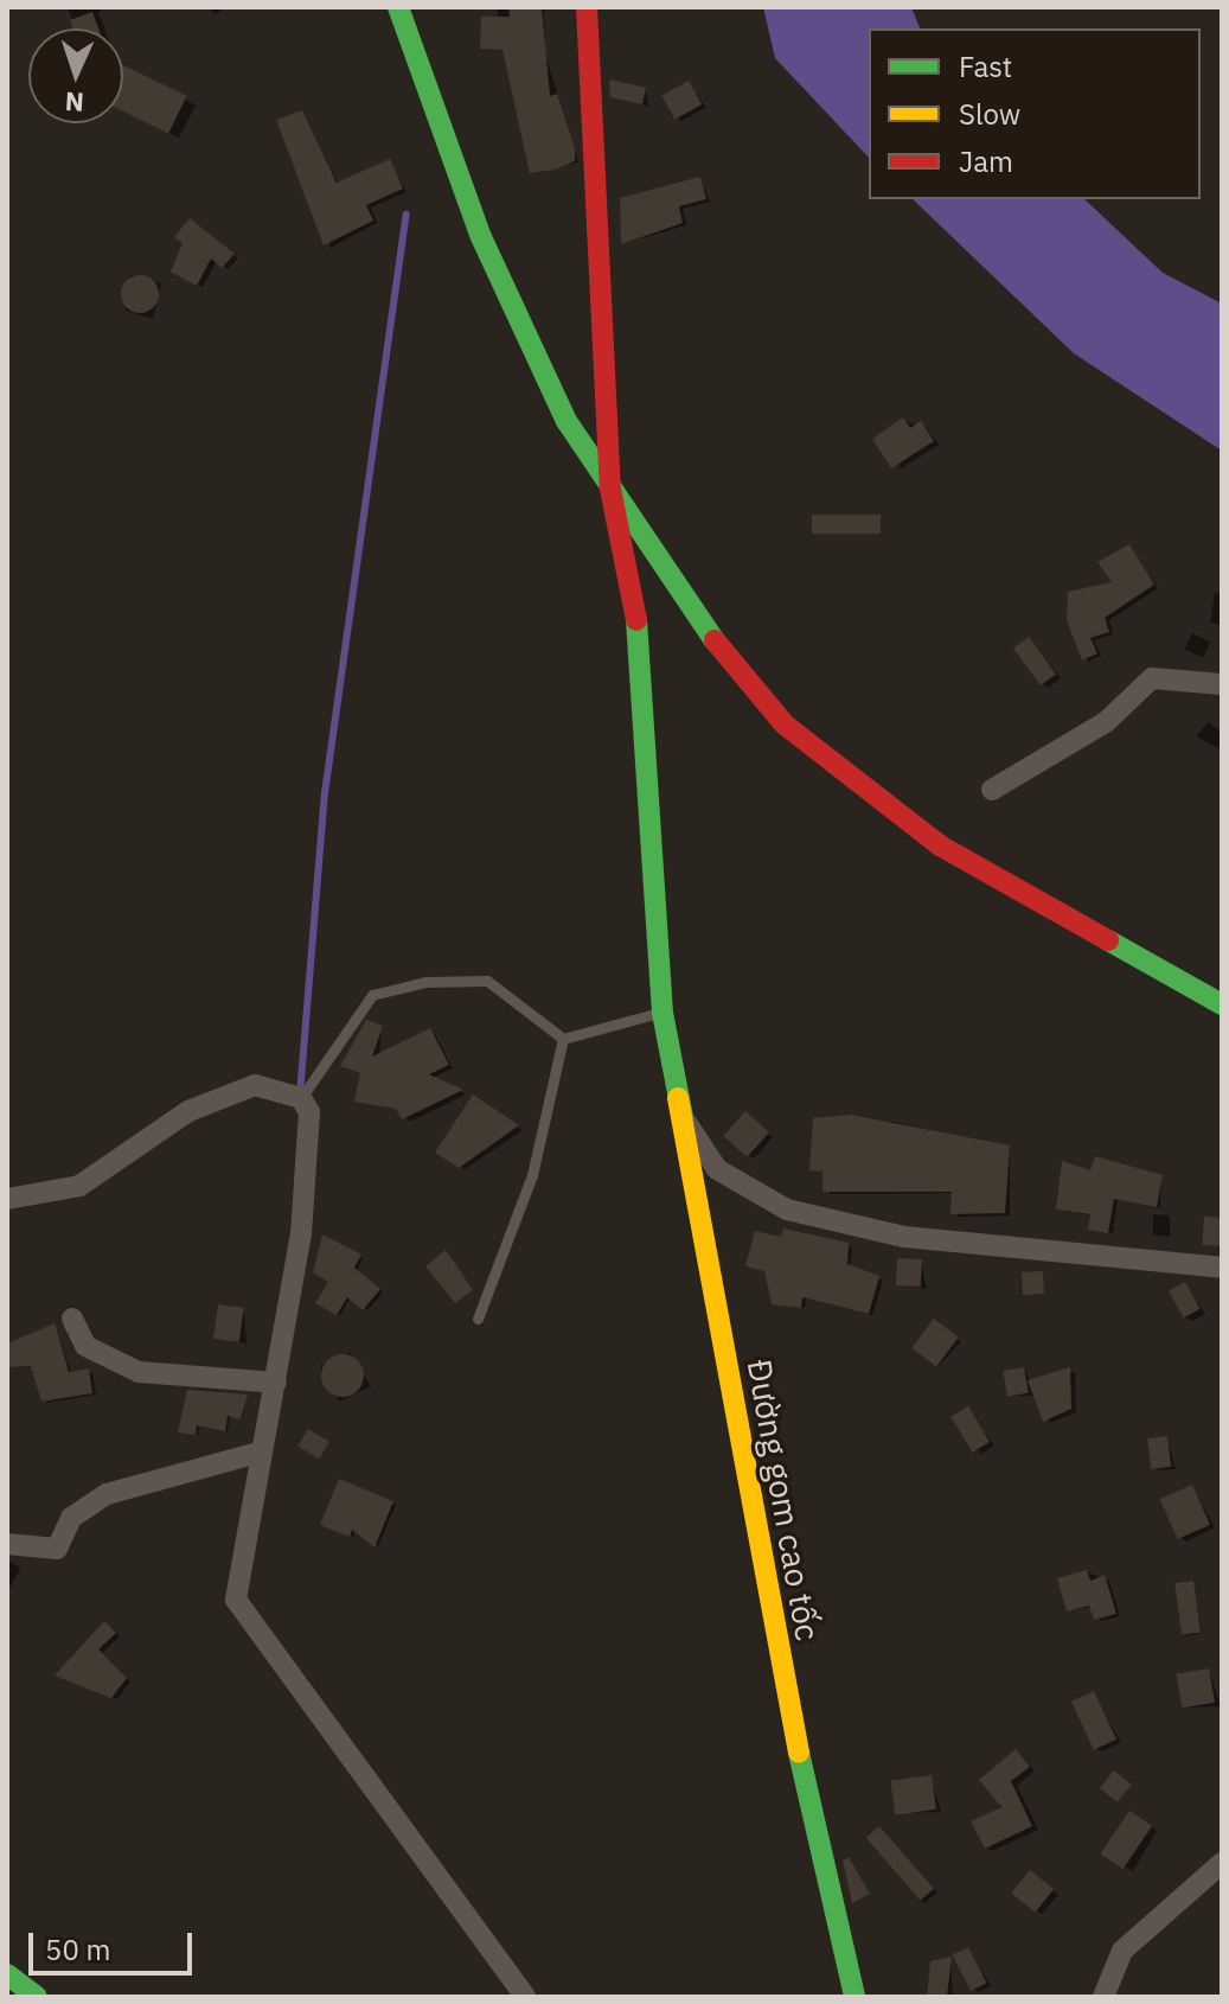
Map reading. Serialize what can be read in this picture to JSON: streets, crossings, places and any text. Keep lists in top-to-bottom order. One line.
{"streets":{"main road":["Đường gom cao tốc"]},"legend":["Fast","Slow","Jam"],"scale_bar":"50 m","north":"bottom"}
